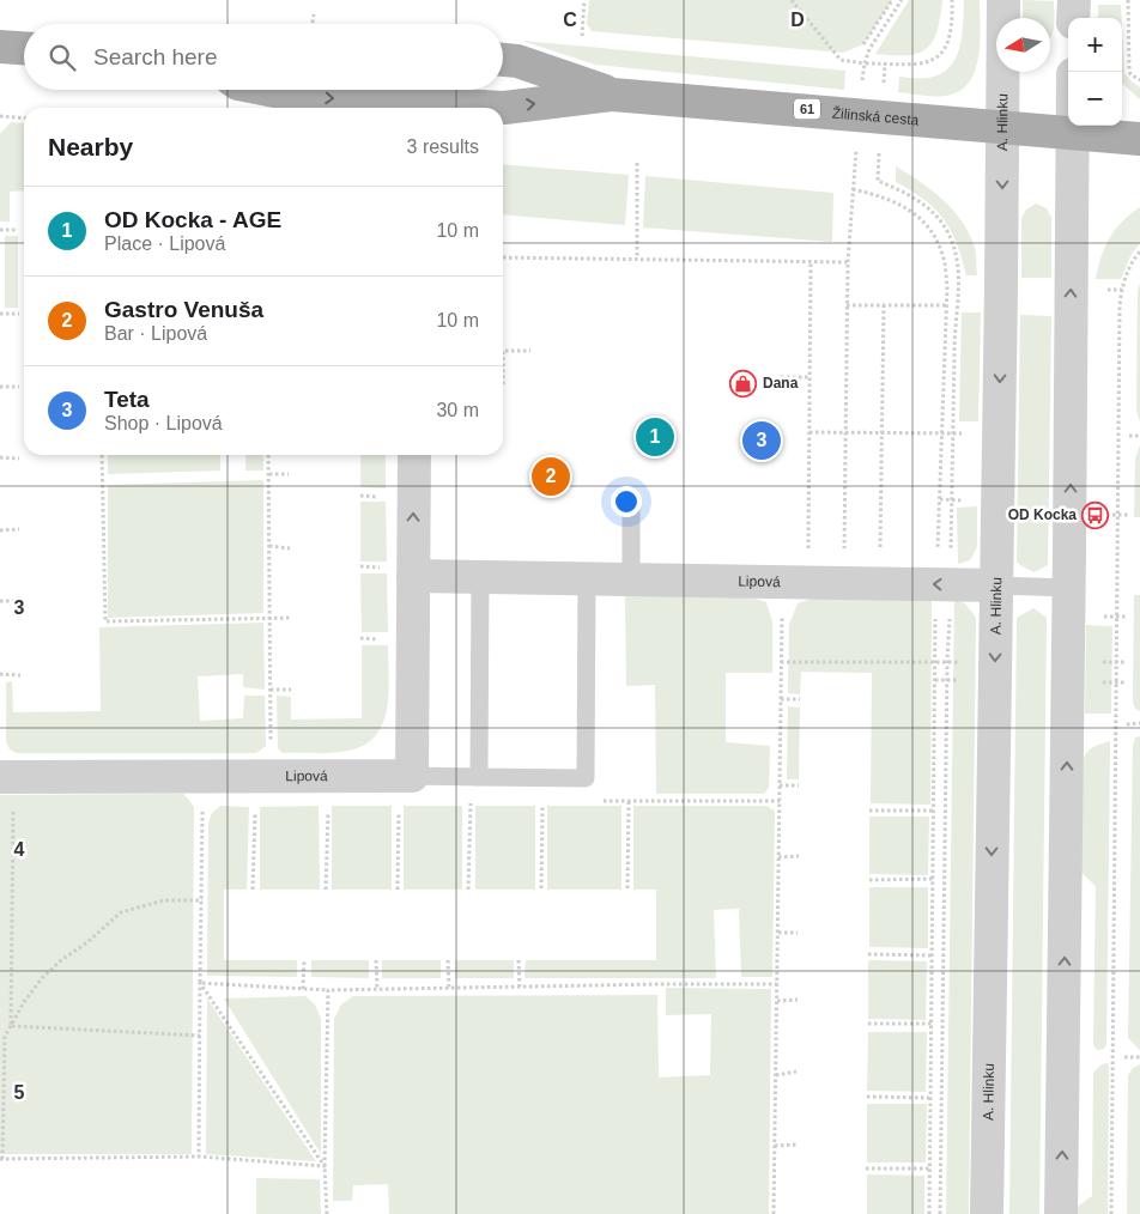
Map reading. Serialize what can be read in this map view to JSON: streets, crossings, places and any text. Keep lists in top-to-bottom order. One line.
{"streets":{"main road":["61","Žilinská cesta"],"street":["A. Hlinku","Lipová"]},"crossings":[["Žilinská cesta","A. Hlinku"],["A. Hlinku","Lipová"]],"places":{"shop":["Dana"],"bus stop":["OD Kocka"]},"north":"left","page":{"map_buttons":["+","−"],"search":"Search here","heading":["Nearby","3 results"],"list":[{"mark":"1","name":"OD Kocka - AGE","note":"Place · Lipová","value":"10 m"},{"mark":"2","name":"Gastro Venuša","note":"Bar · Lipová","value":"10 m"},{"mark":"3","name":"Teta","note":"Shop · Lipová","value":"30 m"}],"pins":["1","3","2"]},"grid":{"columns":["C","D"],"rows":["3","4","5"]}}
